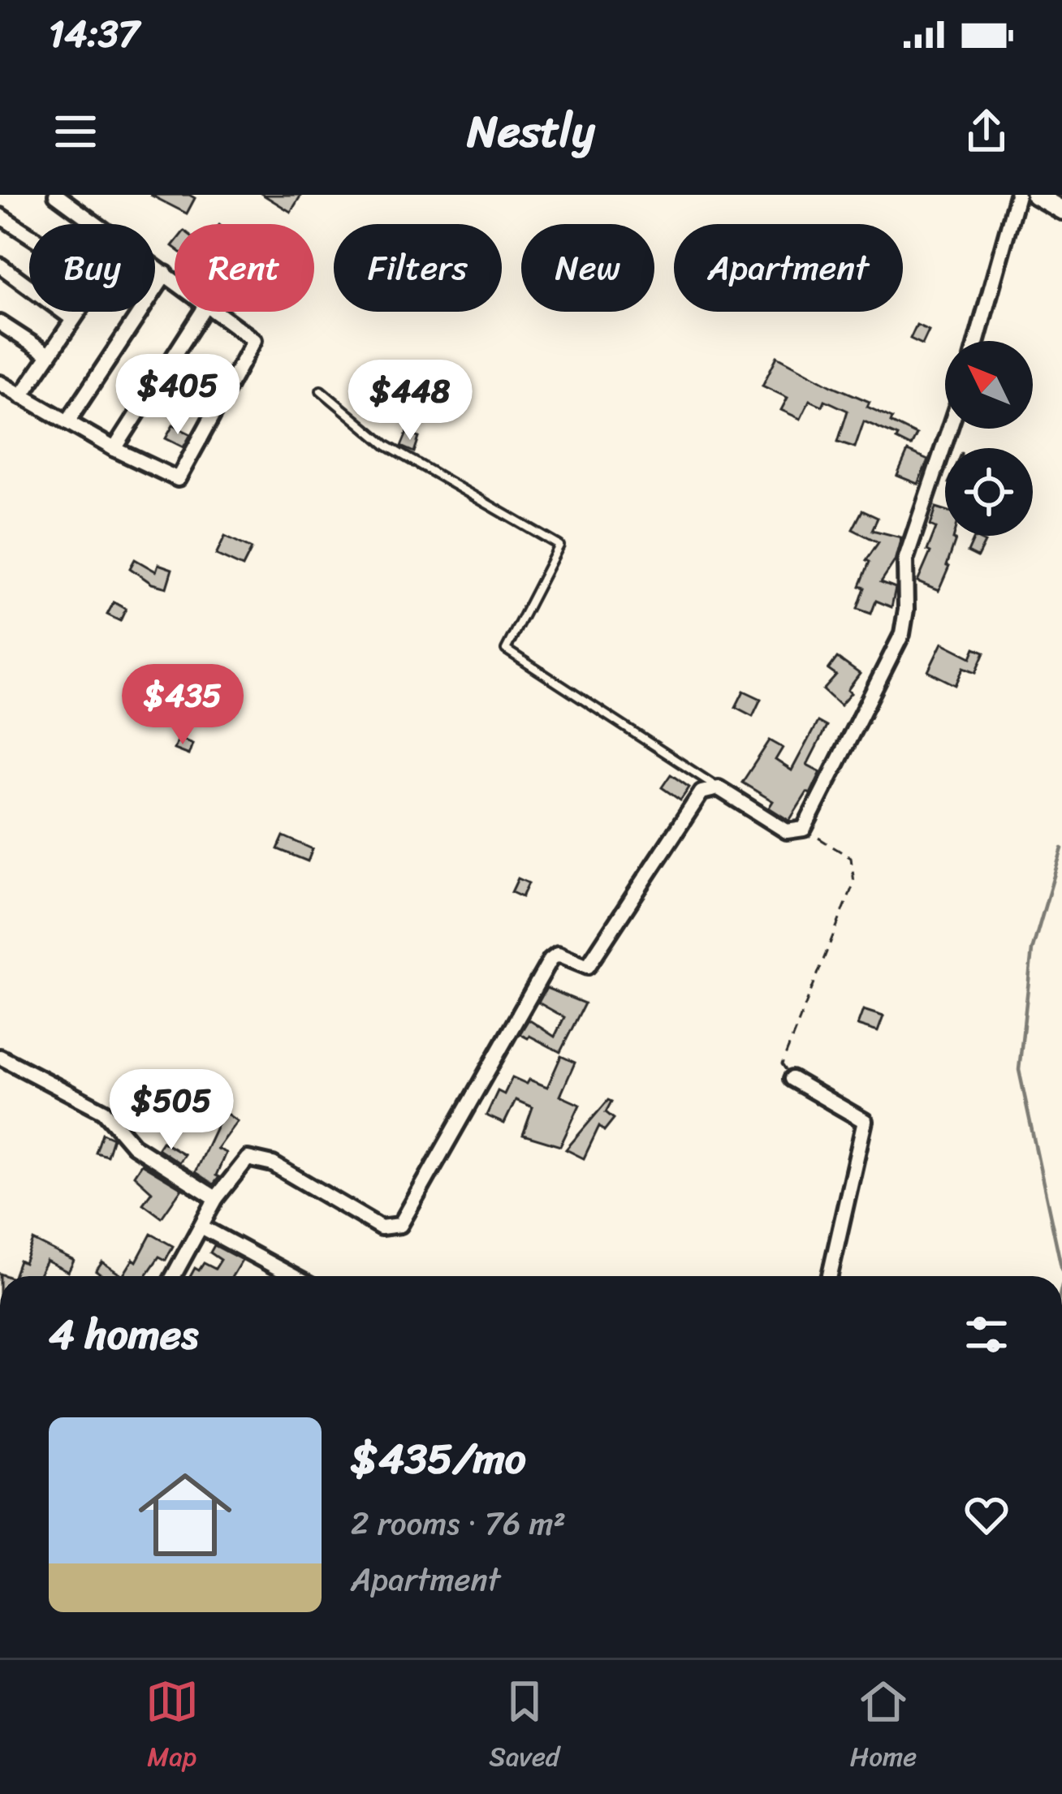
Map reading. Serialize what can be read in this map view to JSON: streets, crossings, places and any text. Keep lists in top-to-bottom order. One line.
{"north":"top left","page":{"status":"14:37","header":"Nestly","chip":["Buy","Rent","Filters","New","Apartment"],"price":["$405","$448","$435","$505"],"heading":"4 homes","list":[{"name":"$435/mo","note":"2 rooms · 76 m² · Apartment"}],"tabs":["Map","Saved","Home"]}}
